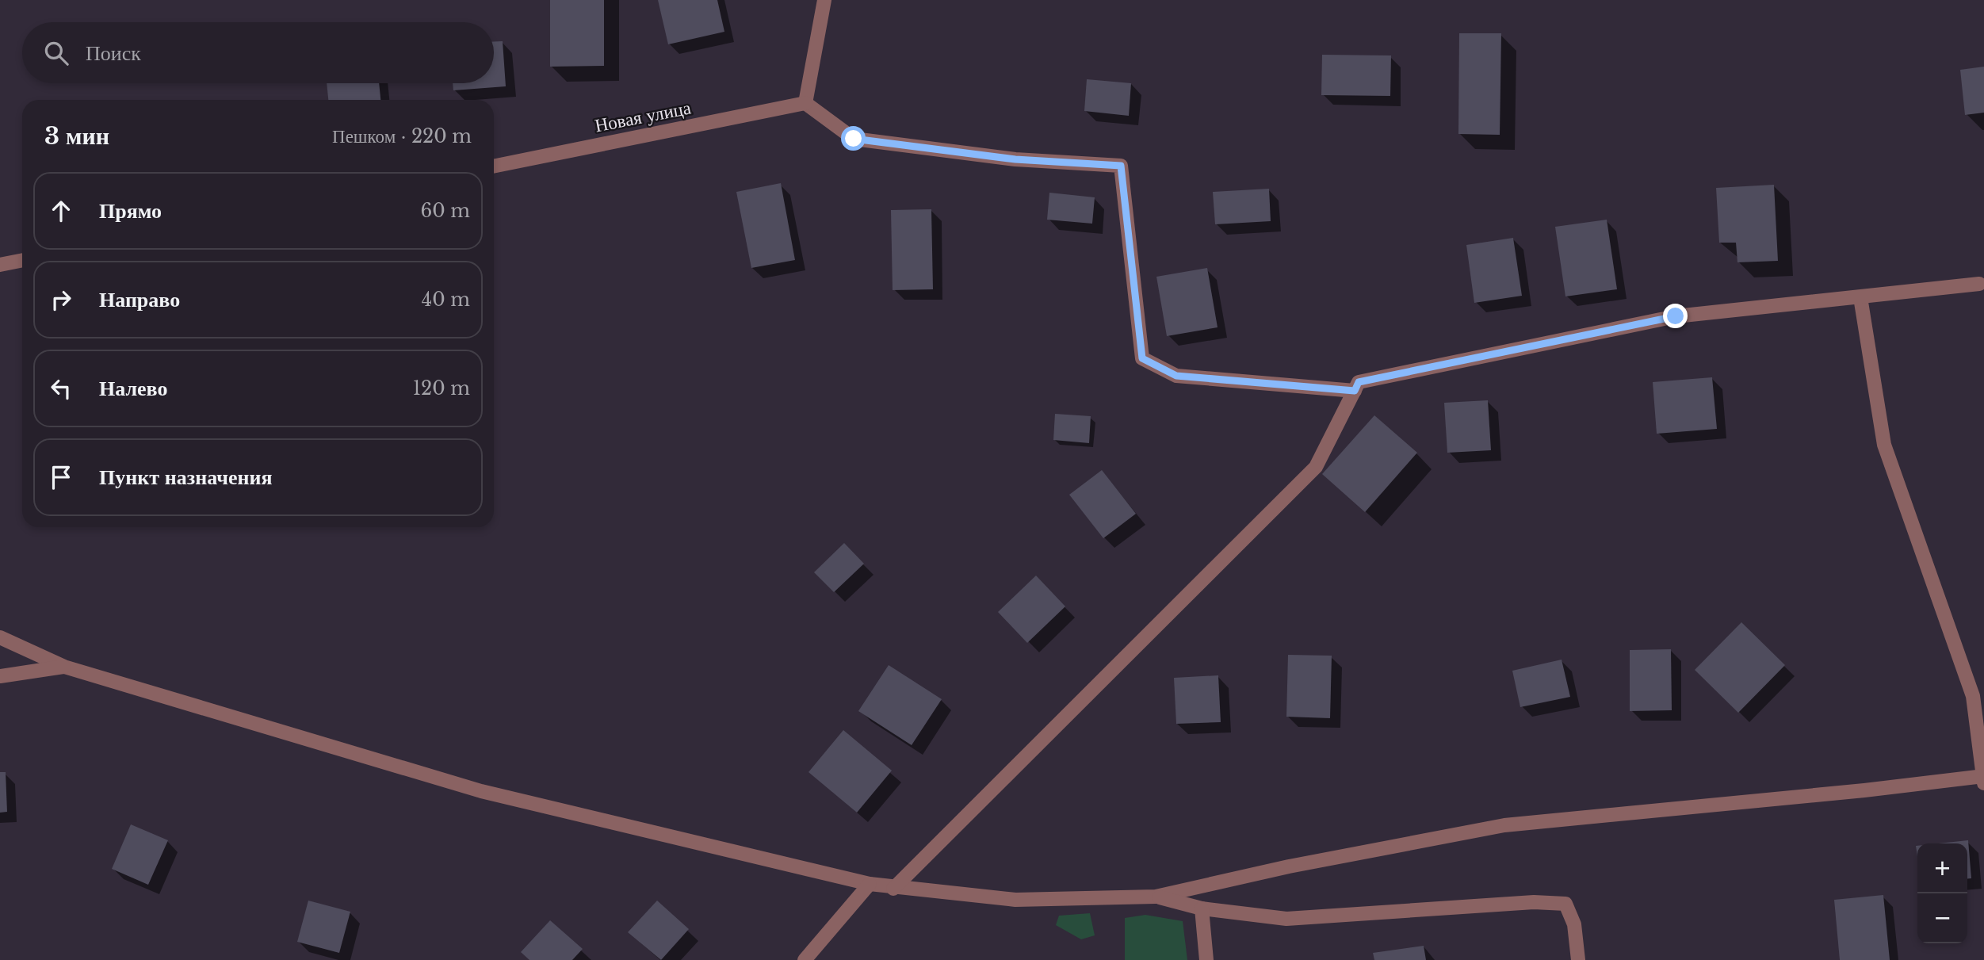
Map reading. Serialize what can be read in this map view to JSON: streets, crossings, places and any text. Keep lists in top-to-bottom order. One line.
{"streets":{"street":["Новая улица"]},"page":{"search":"Поиск","heading":["3 мин","Пешком · 220 m"],"list":[["Прямо","60 m"],["Направо","40 m"],["Налево","120 m"],"Пункт назначения"],"map_buttons":["+","−"]}}
